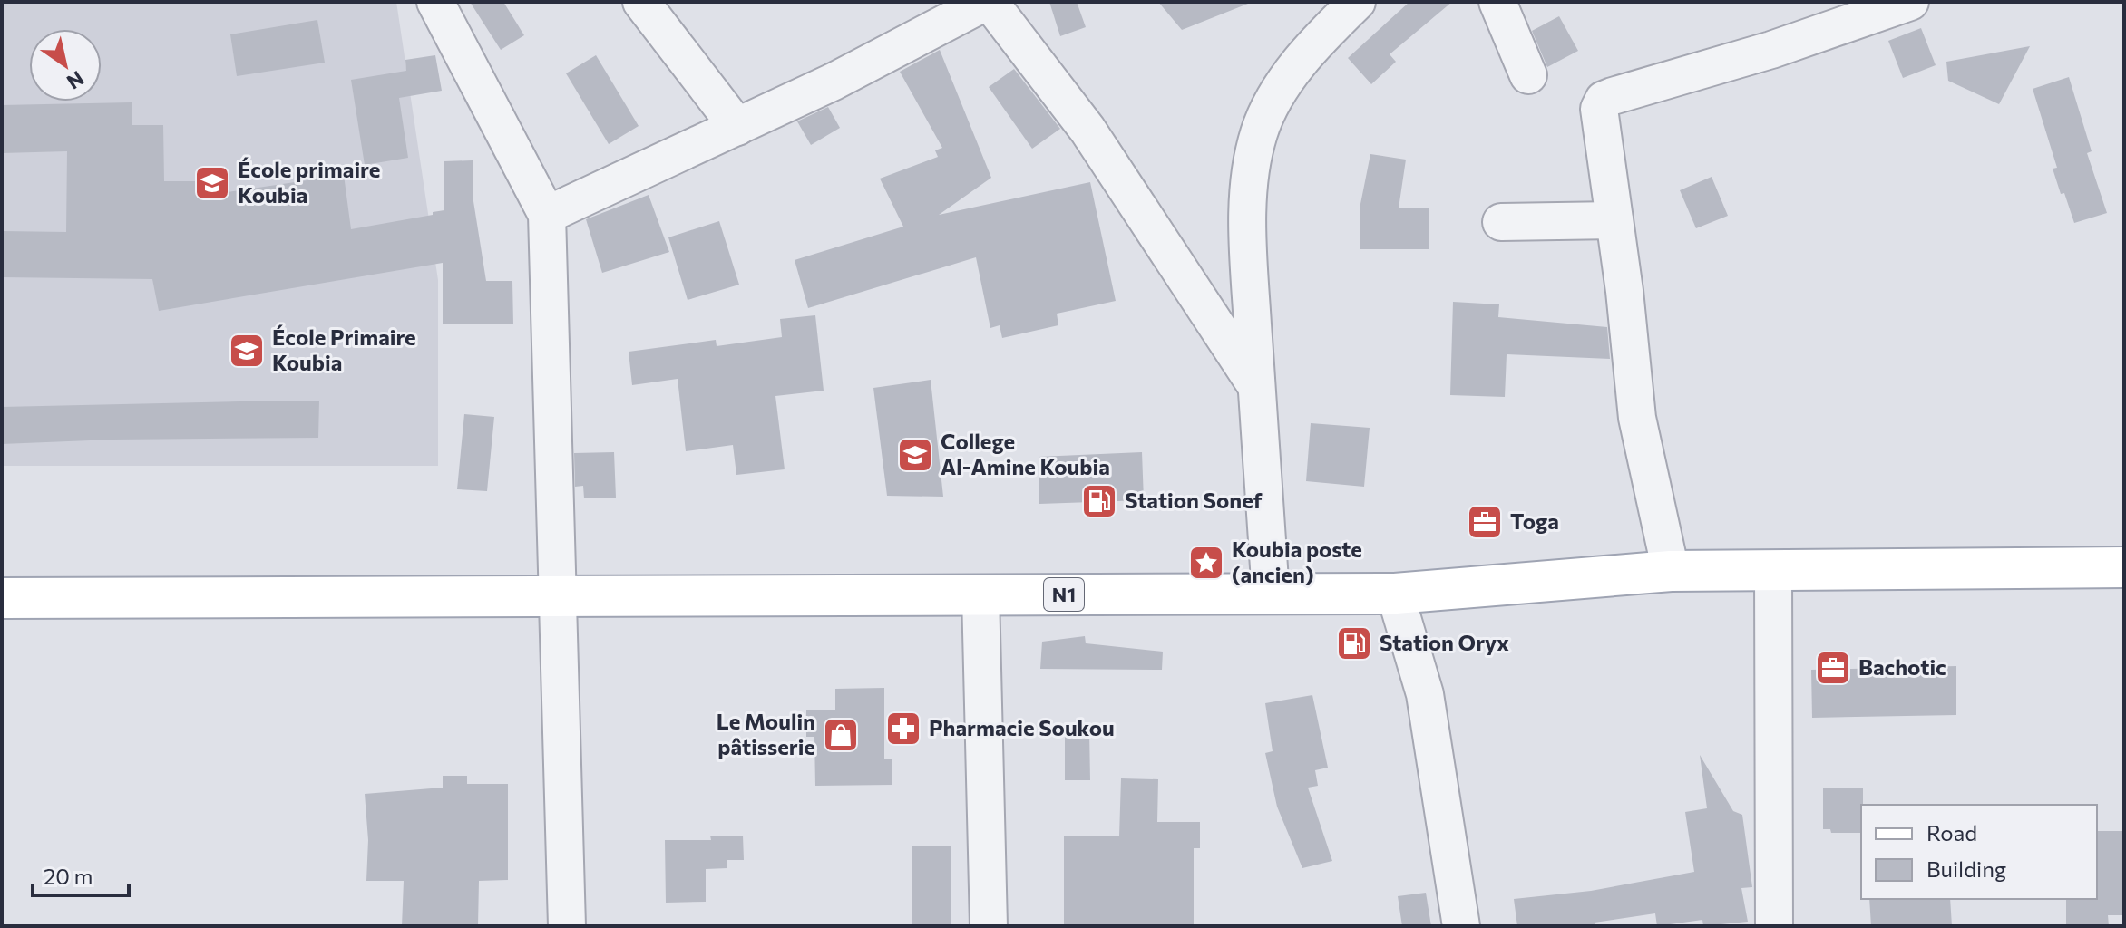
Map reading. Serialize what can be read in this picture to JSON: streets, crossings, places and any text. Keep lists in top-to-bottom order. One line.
{"streets":{"main road":["N1"]},"places":{"school or university":["École primaire Koubia","École Primaire Koubia","College Al-Amine Koubia"],"fuel station":["Station Sonef","Station Oryx"],"office":["Toga","Bachotic"],"place":["Koubia poste (ancien)"],"pharmacy":["Pharmacie Soukou"],"shop":["Le Moulin pâtisserie"]},"legend":["Road","Building"],"scale_bar":"20 m","north":"bottom right"}
